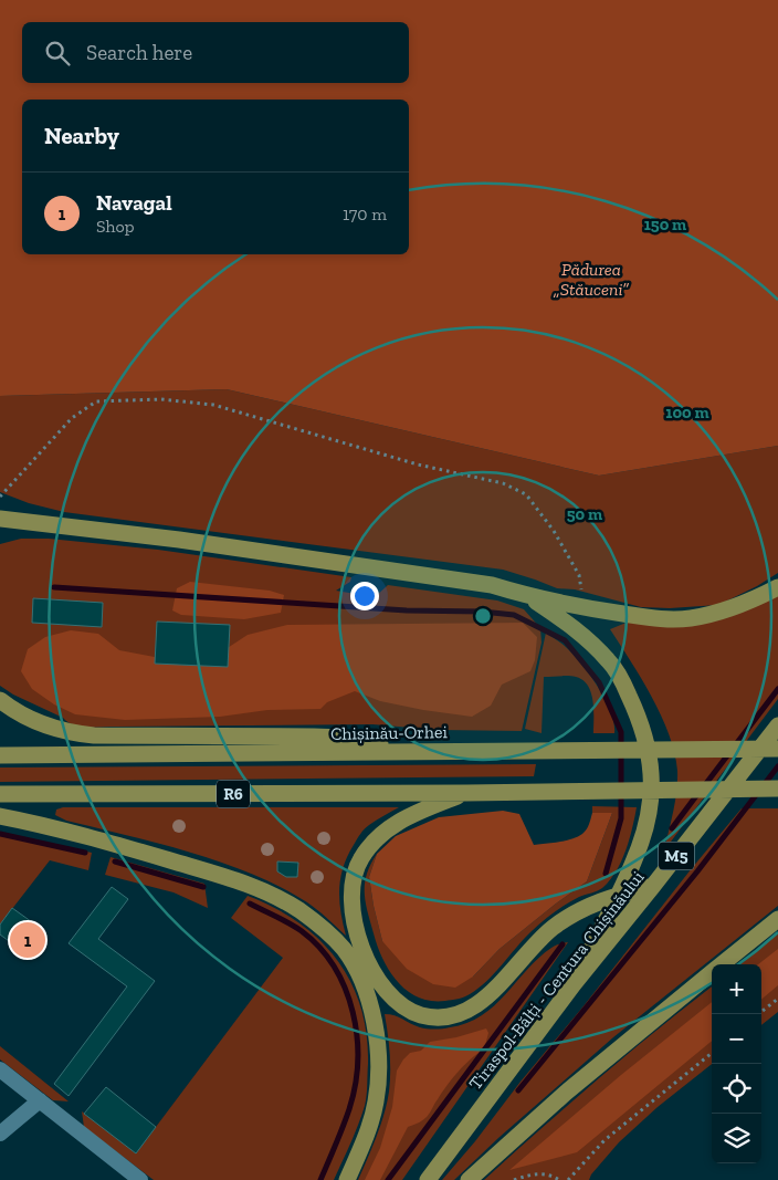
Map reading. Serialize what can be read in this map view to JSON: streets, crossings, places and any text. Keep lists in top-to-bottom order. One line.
{"streets":{"highway":["Chișinău-Orhei","R6","M5","Tiraspol-Bălți - Centura Chișinăului"]},"parks":["Pădurea „Stăuceni”"],"page":{"search":"Search here","heading":"Nearby","list":[{"mark":"1","name":"Navagal","note":"Shop","value":"170 m"}],"pins":"1","map_buttons":["+","−"]},"rings":["150 m","100 m","50 m"]}
